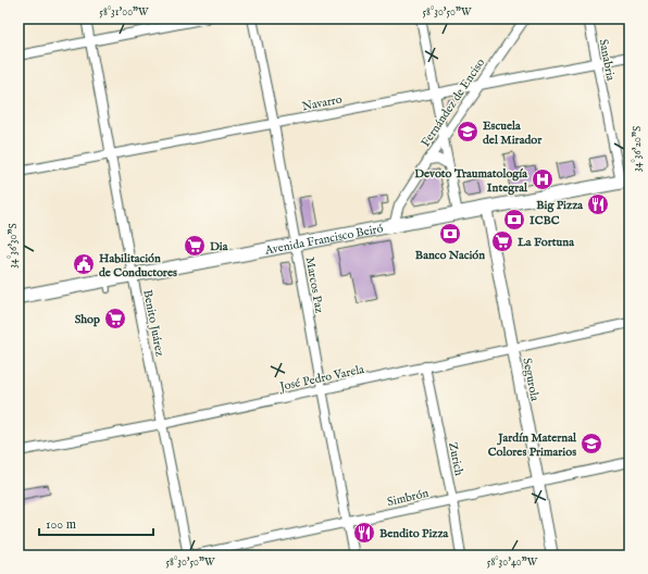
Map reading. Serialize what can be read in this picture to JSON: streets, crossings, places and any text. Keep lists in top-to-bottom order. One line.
{"streets":{"main road":["Avenida Francisco Beiró"],"street":["Sanabria","Navarro","Fernández de Enciso","Marcos Paz","Benito Juárez","José Pedro Varela","Segurola","Zurich","Simbrón"]},"crossings":[["Sanabria","Navarro"],["Sanabria","Avenida Francisco Beiró"],["Navarro","Fernández de Enciso"],["Navarro","Marcos Paz"],["Navarro","Benito Juárez"],["Fernández de Enciso","Avenida Francisco Beiró"],["Avenida Francisco Beiró","Marcos Paz"],["Avenida Francisco Beiró","Benito Juárez"],["Avenida Francisco Beiró","Segurola"],["Marcos Paz","José Pedro Varela"],["Marcos Paz","Simbrón"],["Benito Juárez","José Pedro Varela"],["Benito Juárez","Simbrón"],["José Pedro Varela","Segurola"],["José Pedro Varela","Zurich"],["Segurola","Simbrón"],["Zurich","Simbrón"]],"places":{"school or university":["Escuela del Mirador","Jardín Maternal Colores Primarios"],"hospital":["Devoto Traumatología Integral"],"restaurant":["Big Pizza","Bendito Pizza"],"bank":["ICBC","Banco Nación"],"supermarket":["La Fortuna","Dia","Shop"],"public building":["Habilitación de Conductores"]},"scale_bar":"100 m","coordinates":["58°31'00\"W","58°30'50\"W","34°36'20\"S","34°36'30\"S","58°30'40\"W"]}
